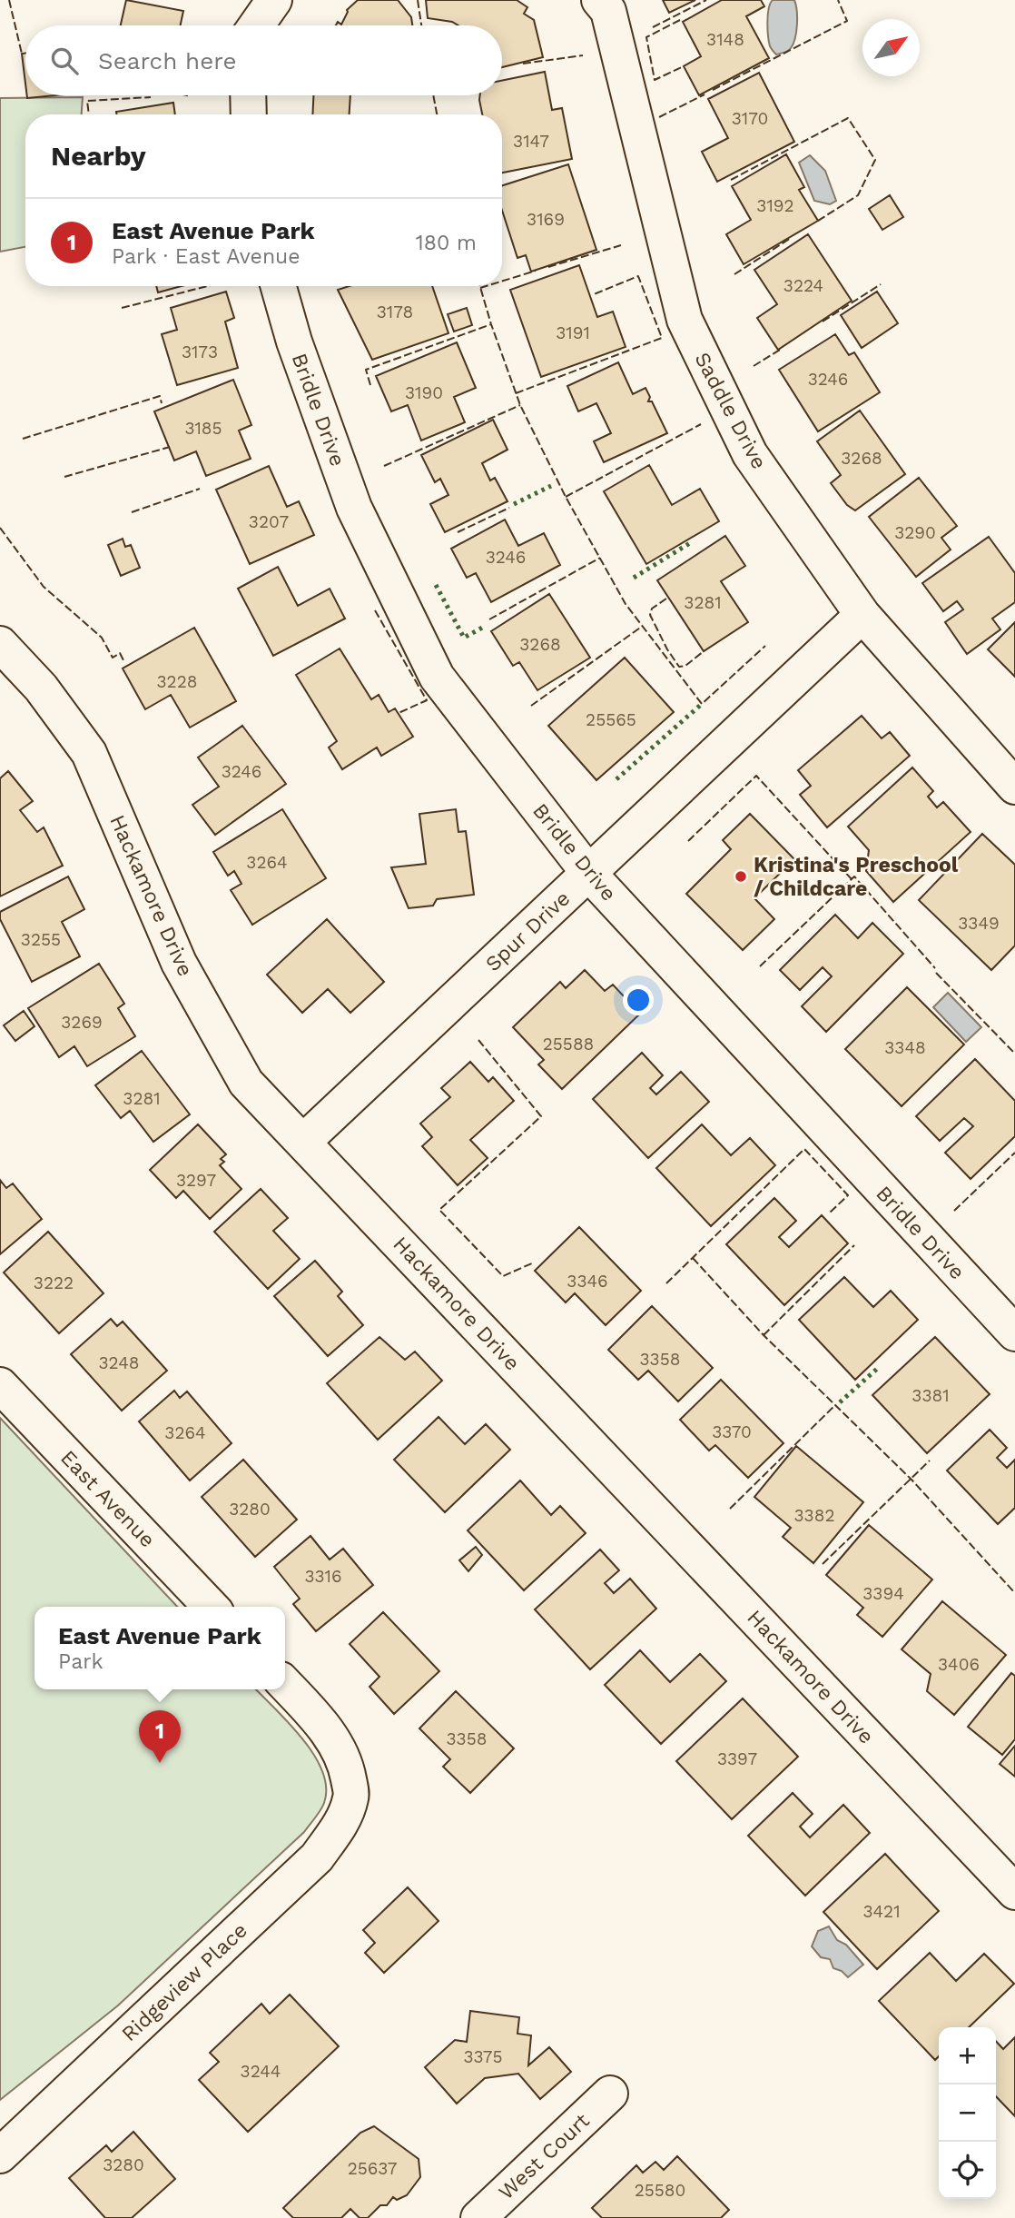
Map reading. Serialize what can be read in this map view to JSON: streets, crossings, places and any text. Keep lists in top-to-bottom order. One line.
{"streets":{"street":["Bridle Drive","Saddle Drive","Hackamore Drive","Spur Drive","East Avenue","Ridgeview Place","West Court"]},"crossings":[["Bridle Drive","Spur Drive"],["Saddle Drive","Spur Drive"],["Hackamore Drive","Spur Drive"]],"places":["Kristina's Preschool / Childcare"],"house_numbers":["3148","3170","3147","3192","3169","3224","3178","3191","3173","3246","3190","3185","3268","3207","3290","3246","3281","3268","3228","25565","3246","3264","3349","3255","3269","25588","3348","3281","3297","3346","3222","3358","3248","3381","3370","3264","3280","3382","3316","3394","3406","3358","3397","3421","3375","3244","3280","25637","25580"],"north":"top right","page":{"search":"Search here","heading":"Nearby","list":[{"mark":"1","name":"East Avenue Park","note":"Park · East Avenue","value":"180 m"}],"popup":["East Avenue Park","Park"],"pins":"1","map_buttons":["+","−"]}}
